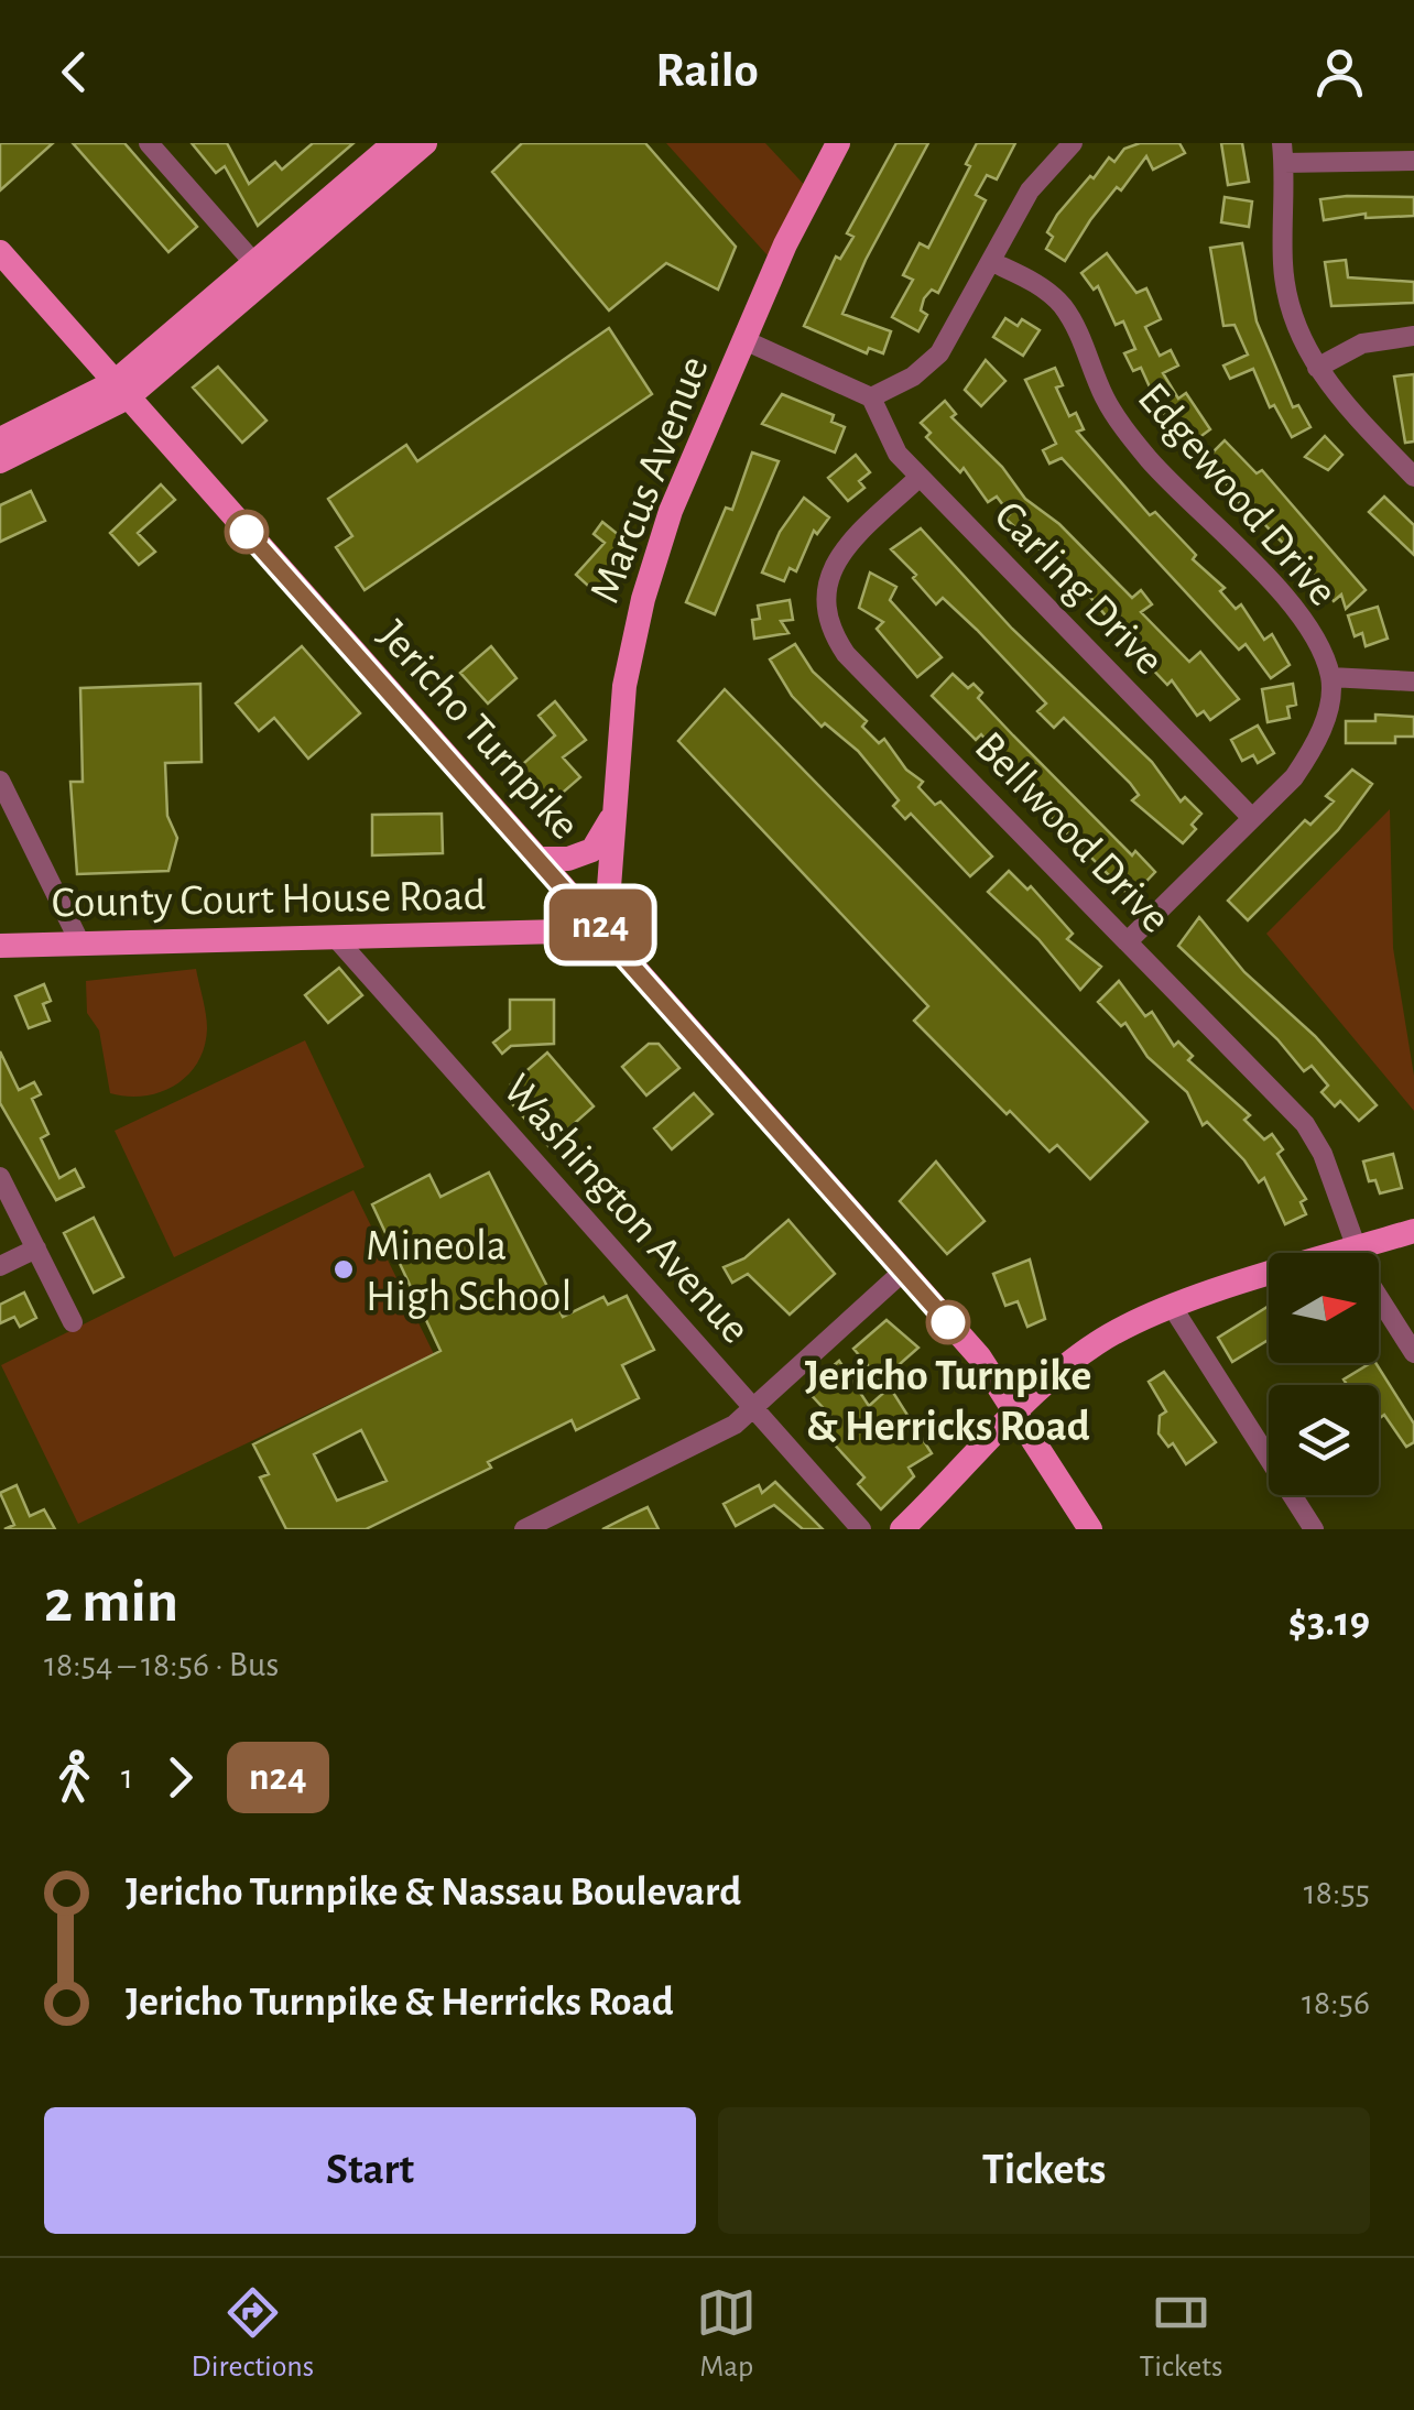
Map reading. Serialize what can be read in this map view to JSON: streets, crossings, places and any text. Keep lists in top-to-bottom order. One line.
{"streets":{"main road":["Marcus Avenue","Jericho Turnpike","County Court House Road"],"street":["Edgewood Drive","Carling Drive","Bellwood Drive","Washington Avenue"]},"crossings":[["Marcus Avenue","Jericho Turnpike"],["Marcus Avenue","County Court House Road"],["Edgewood Drive","Carling Drive"],["Edgewood Drive","Bellwood Drive"],["Carling Drive","Bellwood Drive"],["Jericho Turnpike","County Court House Road"],["County Court House Road","Washington Avenue"]],"places":["Mineola High School","Jericho Turnpike & Herricks Road"],"lines":["bus line n24"],"north":"right","page":{"header":"Railo","on_map":"n24","heading":["2 min","18:54 – 18:56 · Bus","$3.19"],"legs":["1","n24"],"list":[{"name":"Jericho Turnpike & Nassau Boulevard","value":"18:55"},{"name":"Jericho Turnpike & Herricks Road","value":"18:56"}],"buttons":["Start","Tickets"],"tabs":["Directions","Map","Tickets"]}}
